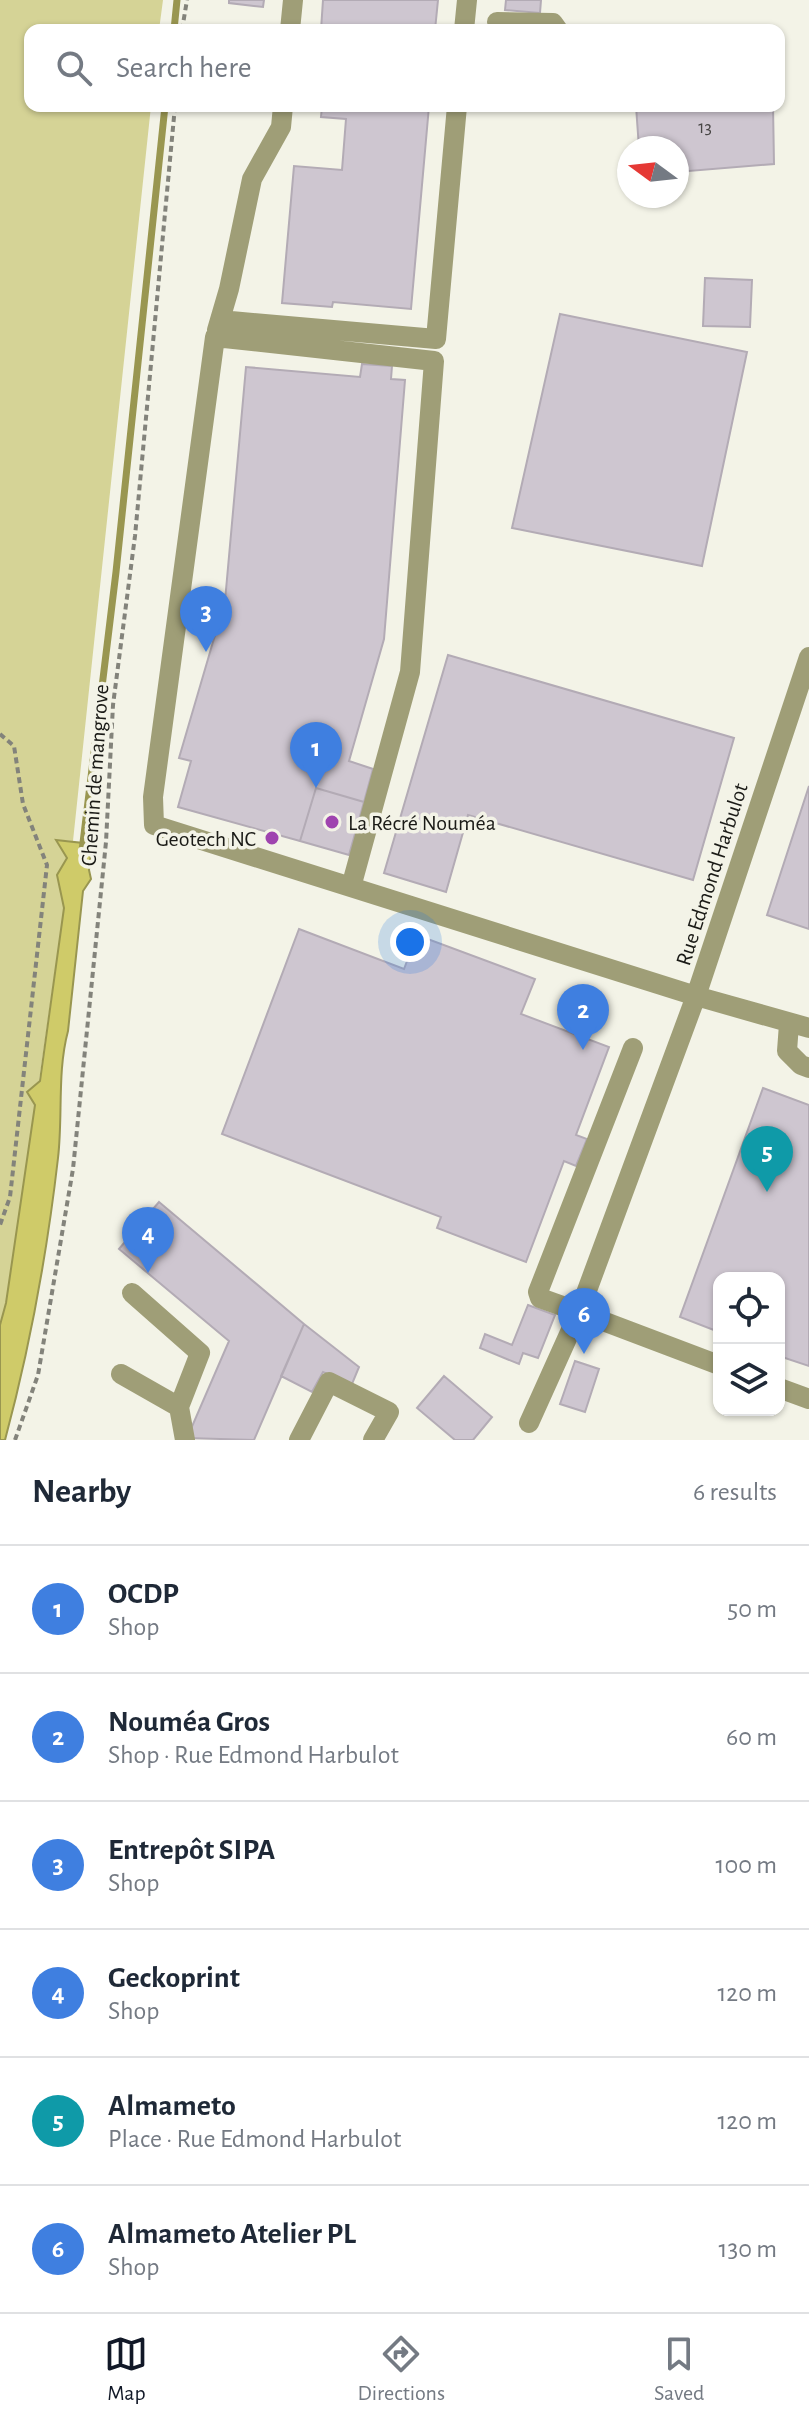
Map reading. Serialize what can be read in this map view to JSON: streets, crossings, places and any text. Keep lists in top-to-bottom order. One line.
{"streets":{"street":["Rue Edmond Harbulot"],"path":["Chemin de mangrove"]},"places":["La Récré Nouméa","Geotech NC"],"house_numbers":["13"],"north":"left","page":{"search":"Search here","pins":["3","1","2","5","4","6"],"heading":["Nearby","6 results"],"list":[{"mark":"1","name":"OCDP","note":"Shop","value":"50 m"},{"mark":"2","name":"Nouméa Gros","note":"Shop · Rue Edmond Harbulot","value":"60 m"},{"mark":"3","name":"Entrepôt SIPA","note":"Shop","value":"100 m"},{"mark":"4","name":"Geckoprint","note":"Shop","value":"120 m"},{"mark":"5","name":"Almameto","note":"Place · Rue Edmond Harbulot","value":"120 m"},{"mark":"6","name":"Almameto Atelier PL","note":"Shop","value":"130 m"}],"nav":["Map","Directions","Saved"]}}
